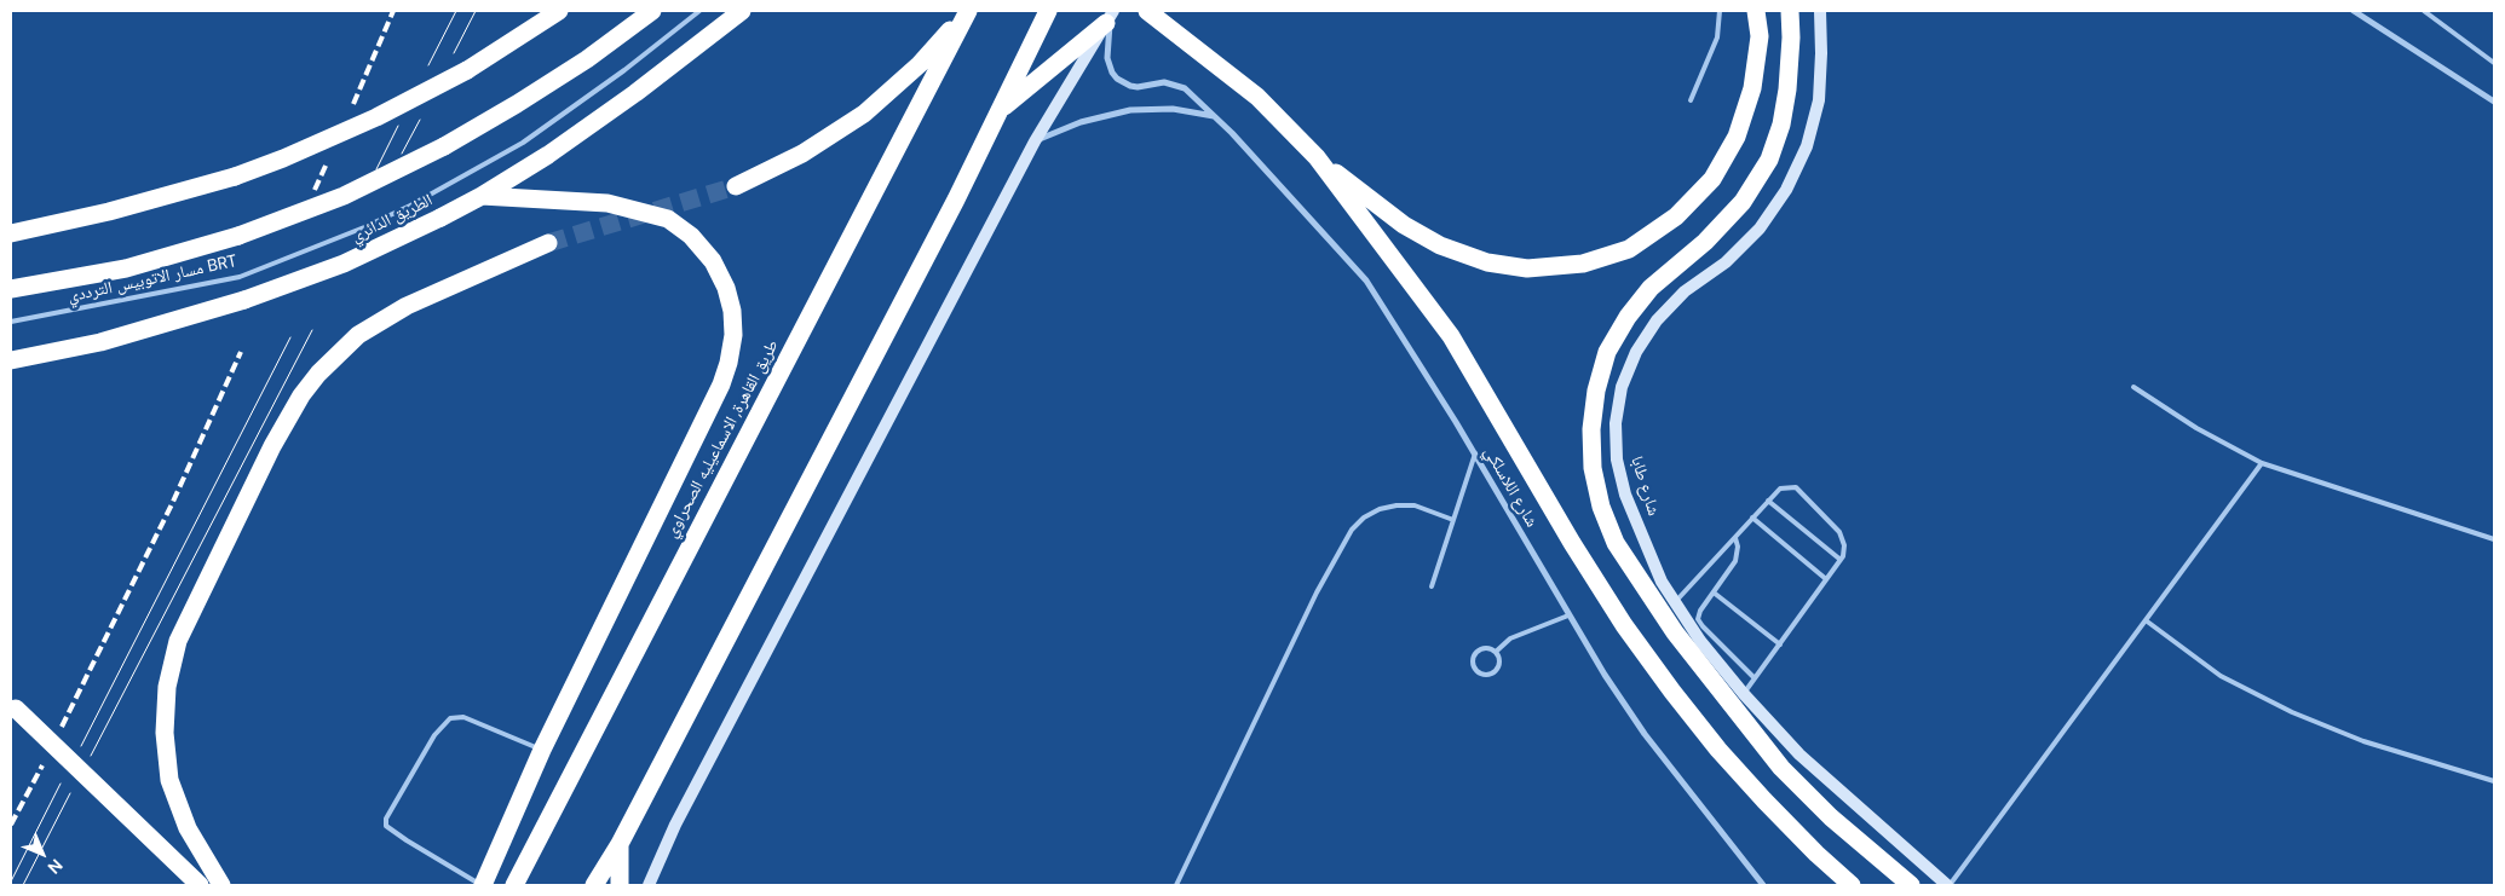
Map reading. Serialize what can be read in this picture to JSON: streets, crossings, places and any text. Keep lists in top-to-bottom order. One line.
{"streets":{"highway":["الطريق الدائري","طريق القاهرة, الاسماعيليه الصحراوي"],"street":["شارع طابا","شارع اللاسلكي"],"lane":["مسار الاتوبيس الترددي BRT"]},"north":"bottom right"}
